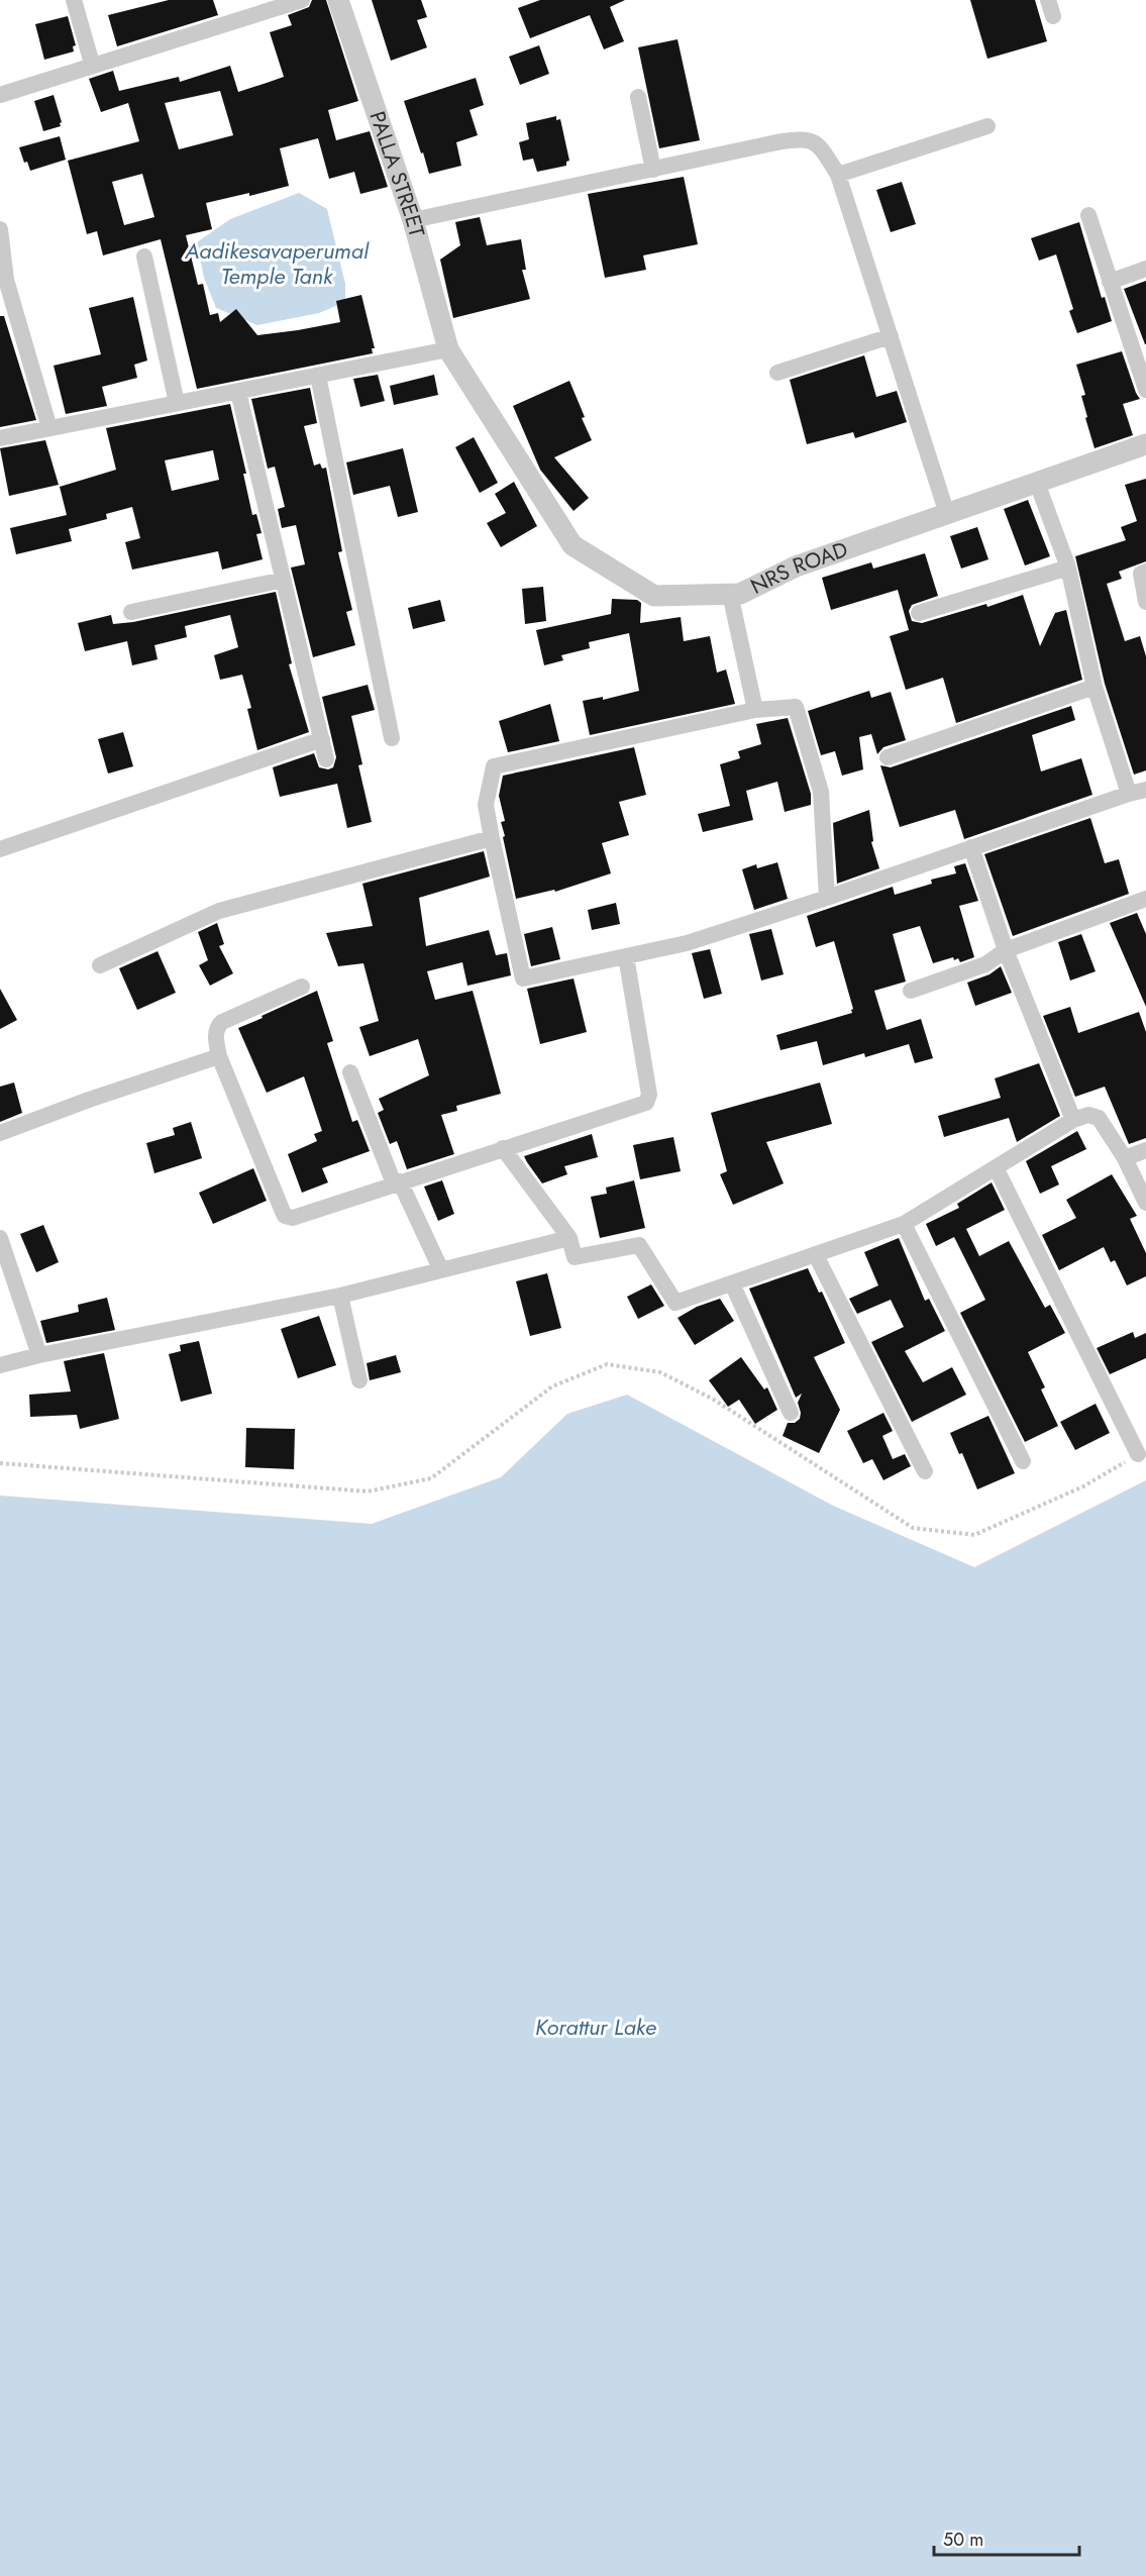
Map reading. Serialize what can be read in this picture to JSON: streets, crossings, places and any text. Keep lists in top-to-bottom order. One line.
{"streets":{"street":["PALLA STREET","NRS ROAD"]},"crossings":[["PALLA STREET","NRS ROAD"]],"water":["Aadikesavaperumal Temple Tank","Korattur Lake"],"scale_bar":"50 m"}
